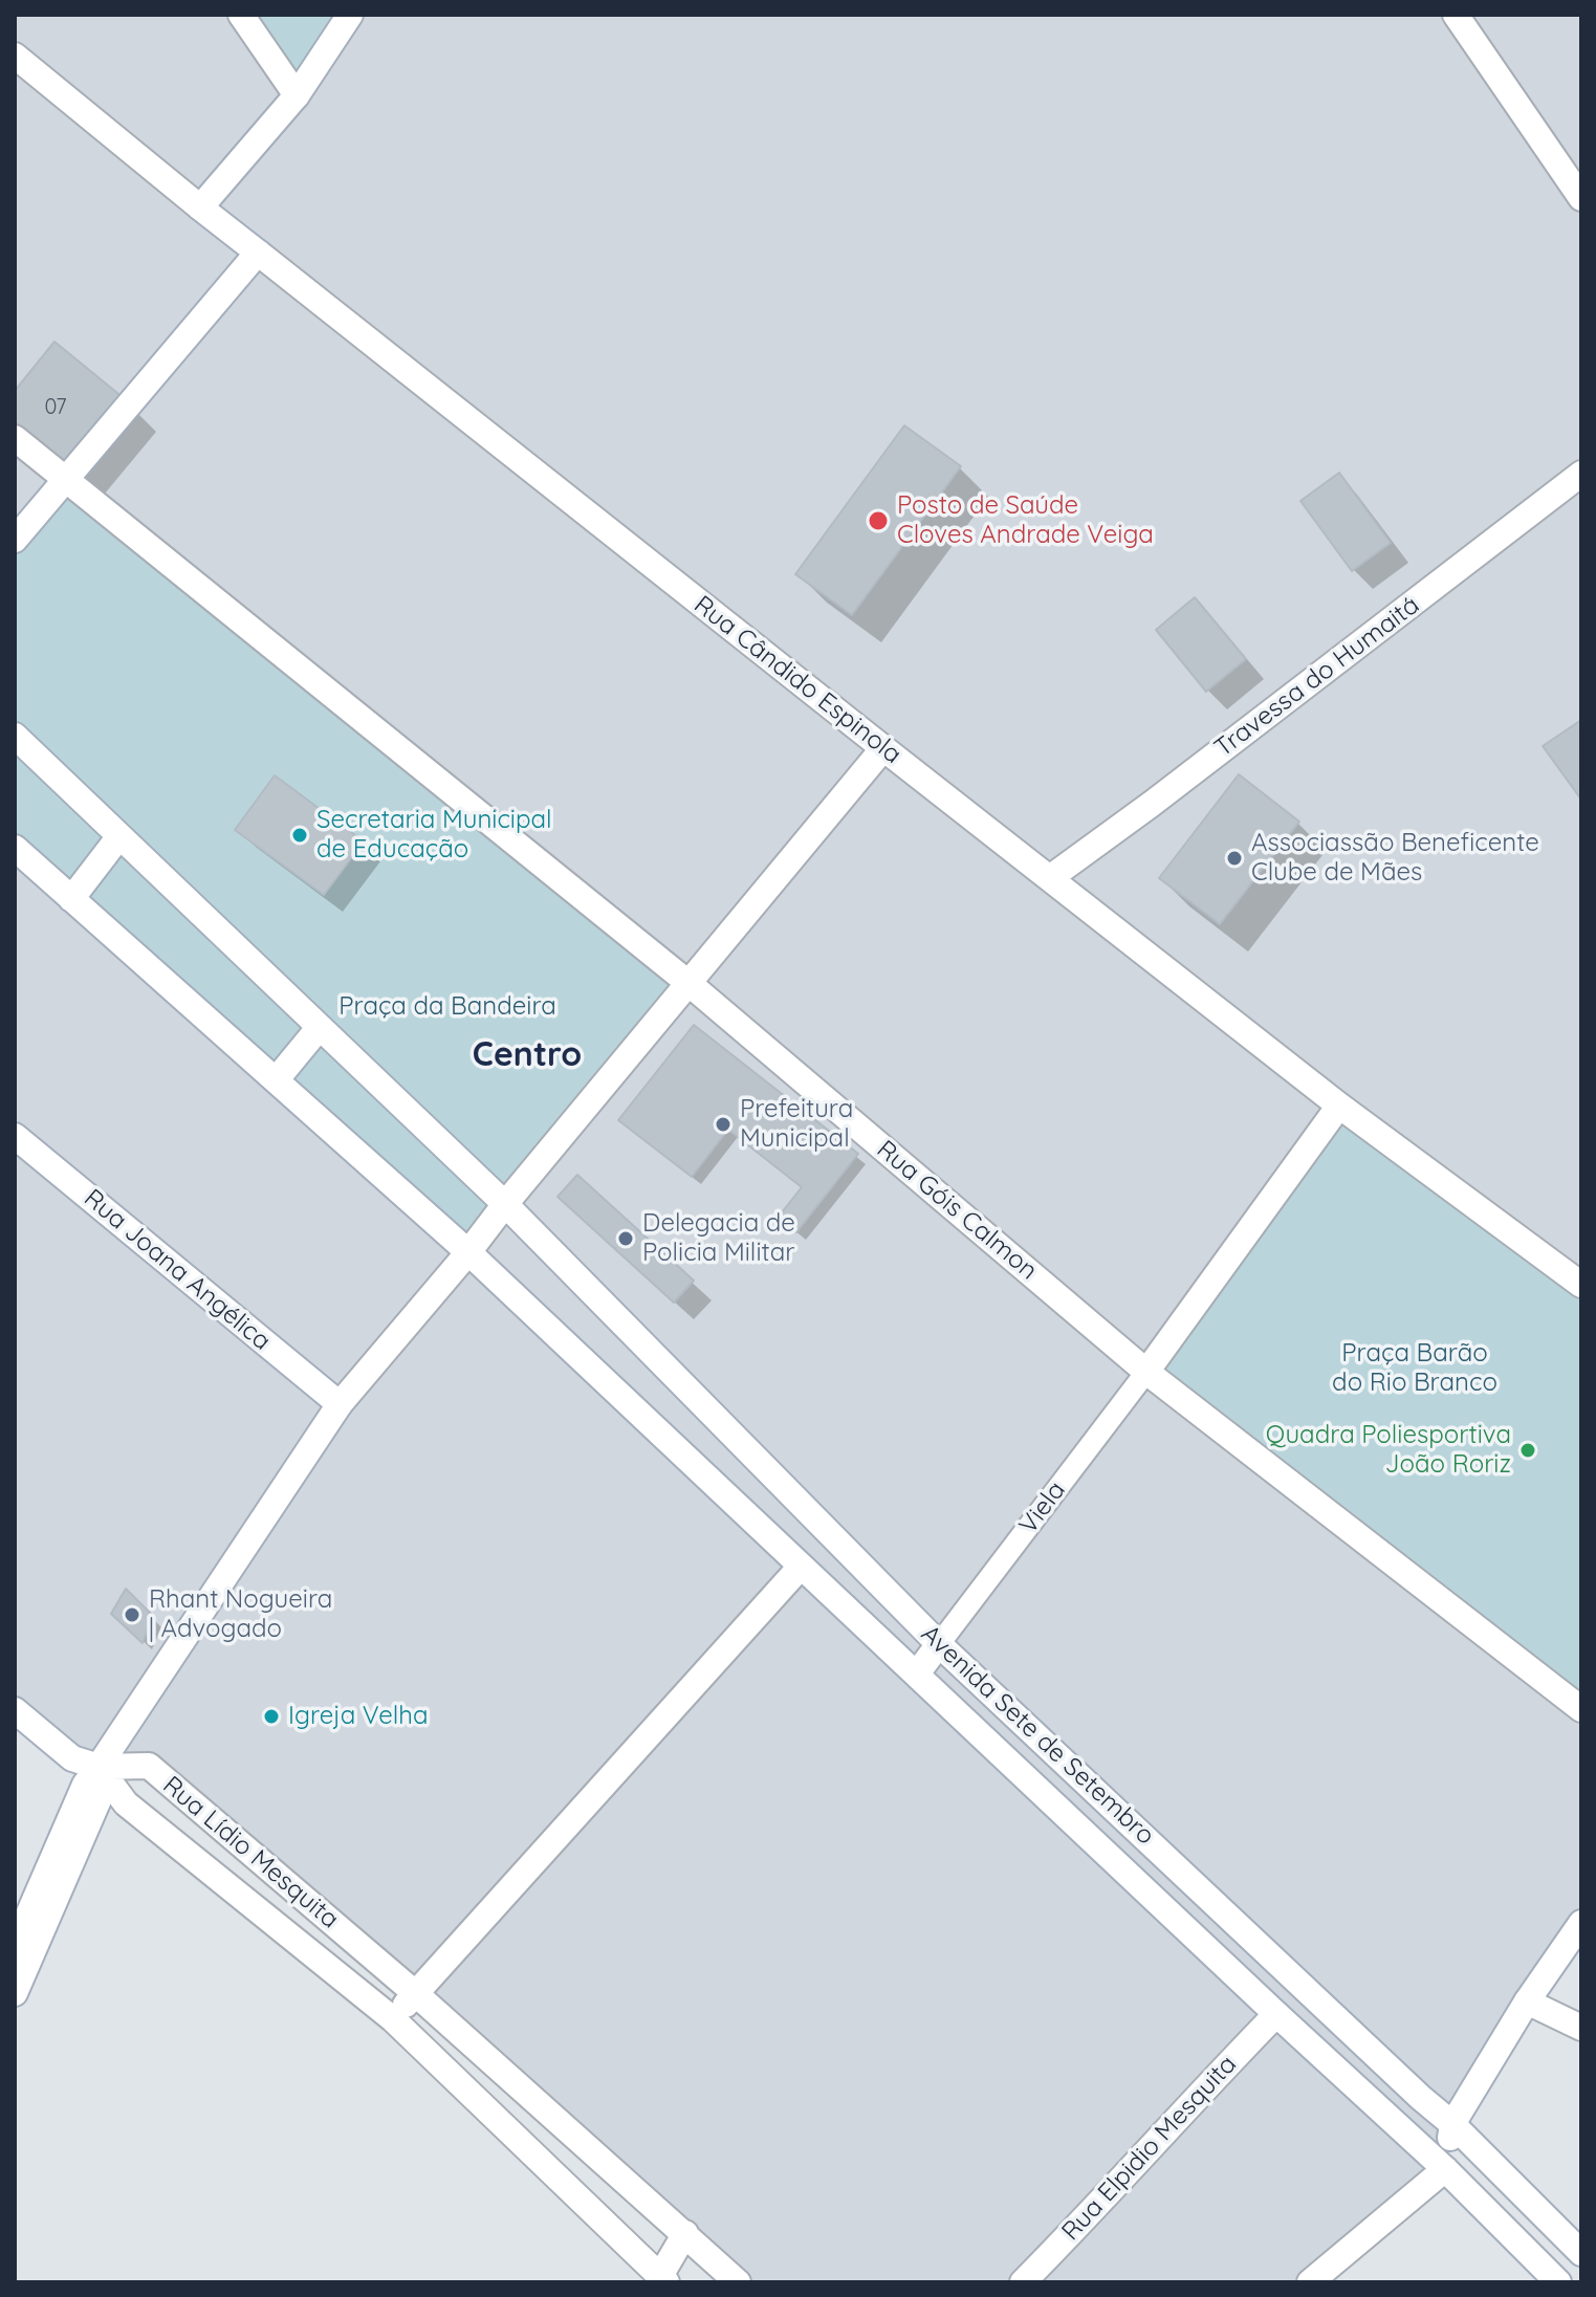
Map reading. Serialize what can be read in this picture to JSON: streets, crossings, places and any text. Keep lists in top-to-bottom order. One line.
{"streets":{"street":["Travessa do Humaitá","Rua Cândido Espinola","Rua Góis Calmon","Rua Joana Angélica","Avenida Sete de Setembro","Rua Lídio Mesquita","Rua Elpidio Mesquita"],"lane":["Viela"]},"crossings":[["Travessa do Humaitá","Rua Cândido Espinola"],["Rua Góis Calmon","Viela"],["Viela","Avenida Sete de Setembro"],["Avenida Sete de Setembro","Rua Elpidio Mesquita"]],"districts":["Centro"],"parks":["Praça da Bandeira","Praça Barão do Rio Branco"],"places":["Posto de Saúde Cloves Andrade Veiga","Secretaria Municipal de Educação","Associassão Beneficente Clube de Mães","Prefeitura Municipal","Delegacia de Policia Militar","Quadra Poliesportiva João Roriz","Rhant Nogueira | Advogado","Igreja Velha"],"house_numbers":["07"]}
